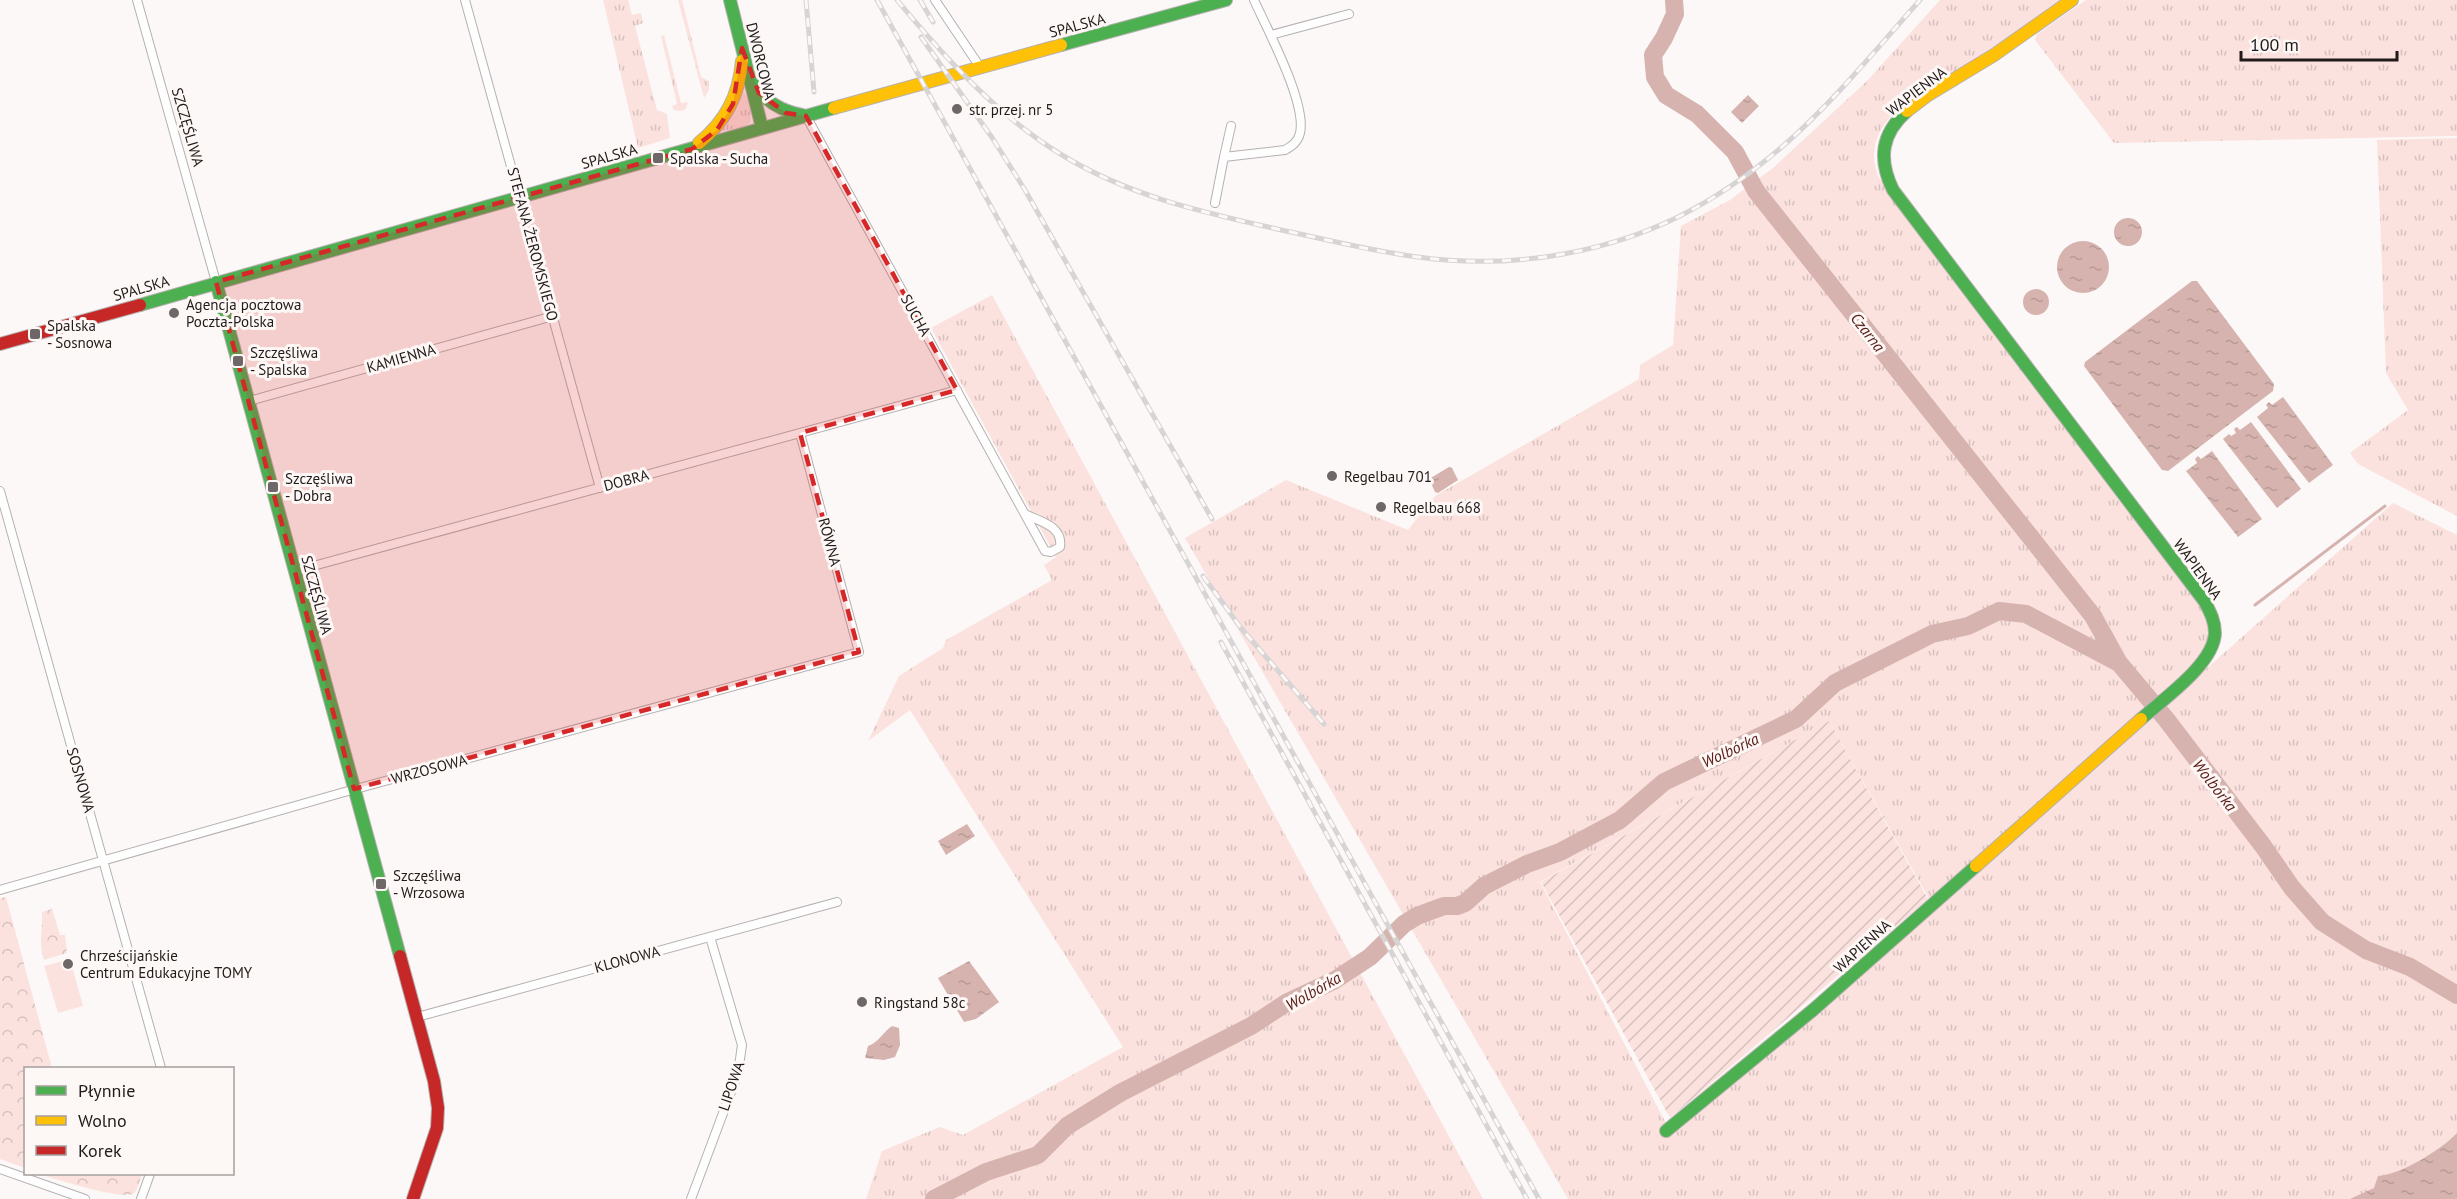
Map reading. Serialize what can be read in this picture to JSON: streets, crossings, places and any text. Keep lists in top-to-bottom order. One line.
{"streets":{"street":["SPALSKA","DWORCOWA","WAPIENNA","SZCZĘŚLIWA","STEFANA ŻEROMSKIEGO","SUCHA","KAMIENNA","DOBRA","RÓWNA","WRZOSOWA","SOSNOWA","KLONOWA","LIPOWA"]},"crossings":[["SPALSKA","DWORCOWA"],["SPALSKA","SZCZĘŚLIWA"],["SPALSKA","STEFANA ŻEROMSKIEGO"],["SPALSKA","SUCHA"],["SZCZĘŚLIWA","KAMIENNA"],["SZCZĘŚLIWA","DOBRA"],["SZCZĘŚLIWA","WRZOSOWA"],["SZCZĘŚLIWA","KLONOWA"],["STEFANA ŻEROMSKIEGO","KAMIENNA"],["STEFANA ŻEROMSKIEGO","DOBRA"],["SUCHA","DOBRA"],["DOBRA","RÓWNA"],["RÓWNA","WRZOSOWA"],["WRZOSOWA","SOSNOWA"],["KLONOWA","LIPOWA"]],"water":["Czarna","Wolbórka"],"places":{"other":["str. przej. nr 5","Agencja pocztowa Poczta-Polska","Regelbau 701","Regelbau 668","Chrześcijańskie Centrum Edukacyjne TOMY","Ringstand 58c"],"transit":["Spalska - Sucha","Spalska - Sosnowa","Szczęśliwa - Spalska","Szczęśliwa - Dobra","Szczęśliwa - Wrzosowa"]},"legend":["Płynnie","Wolno","Korek"],"scale_bar":"100 m"}
